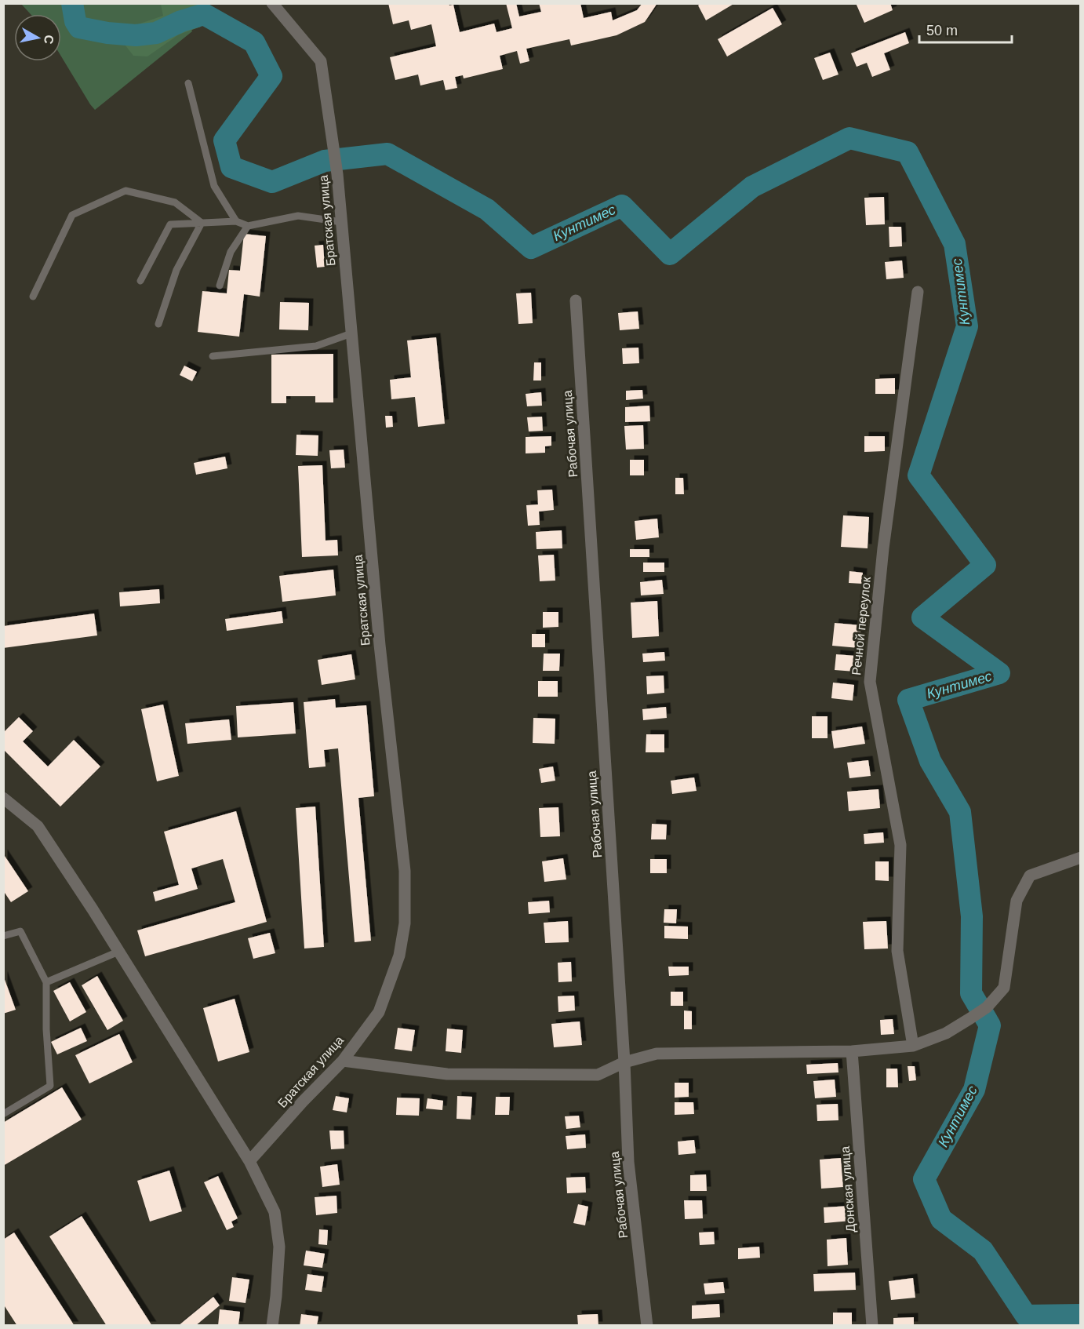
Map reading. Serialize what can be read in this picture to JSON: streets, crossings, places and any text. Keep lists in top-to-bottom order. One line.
{"streets":{"street":["Братская улица","Рабочая улица","Речной переулок","Донская улица"]},"water":["Кунтимес"],"scale_bar":"50 m","north":"right"}
